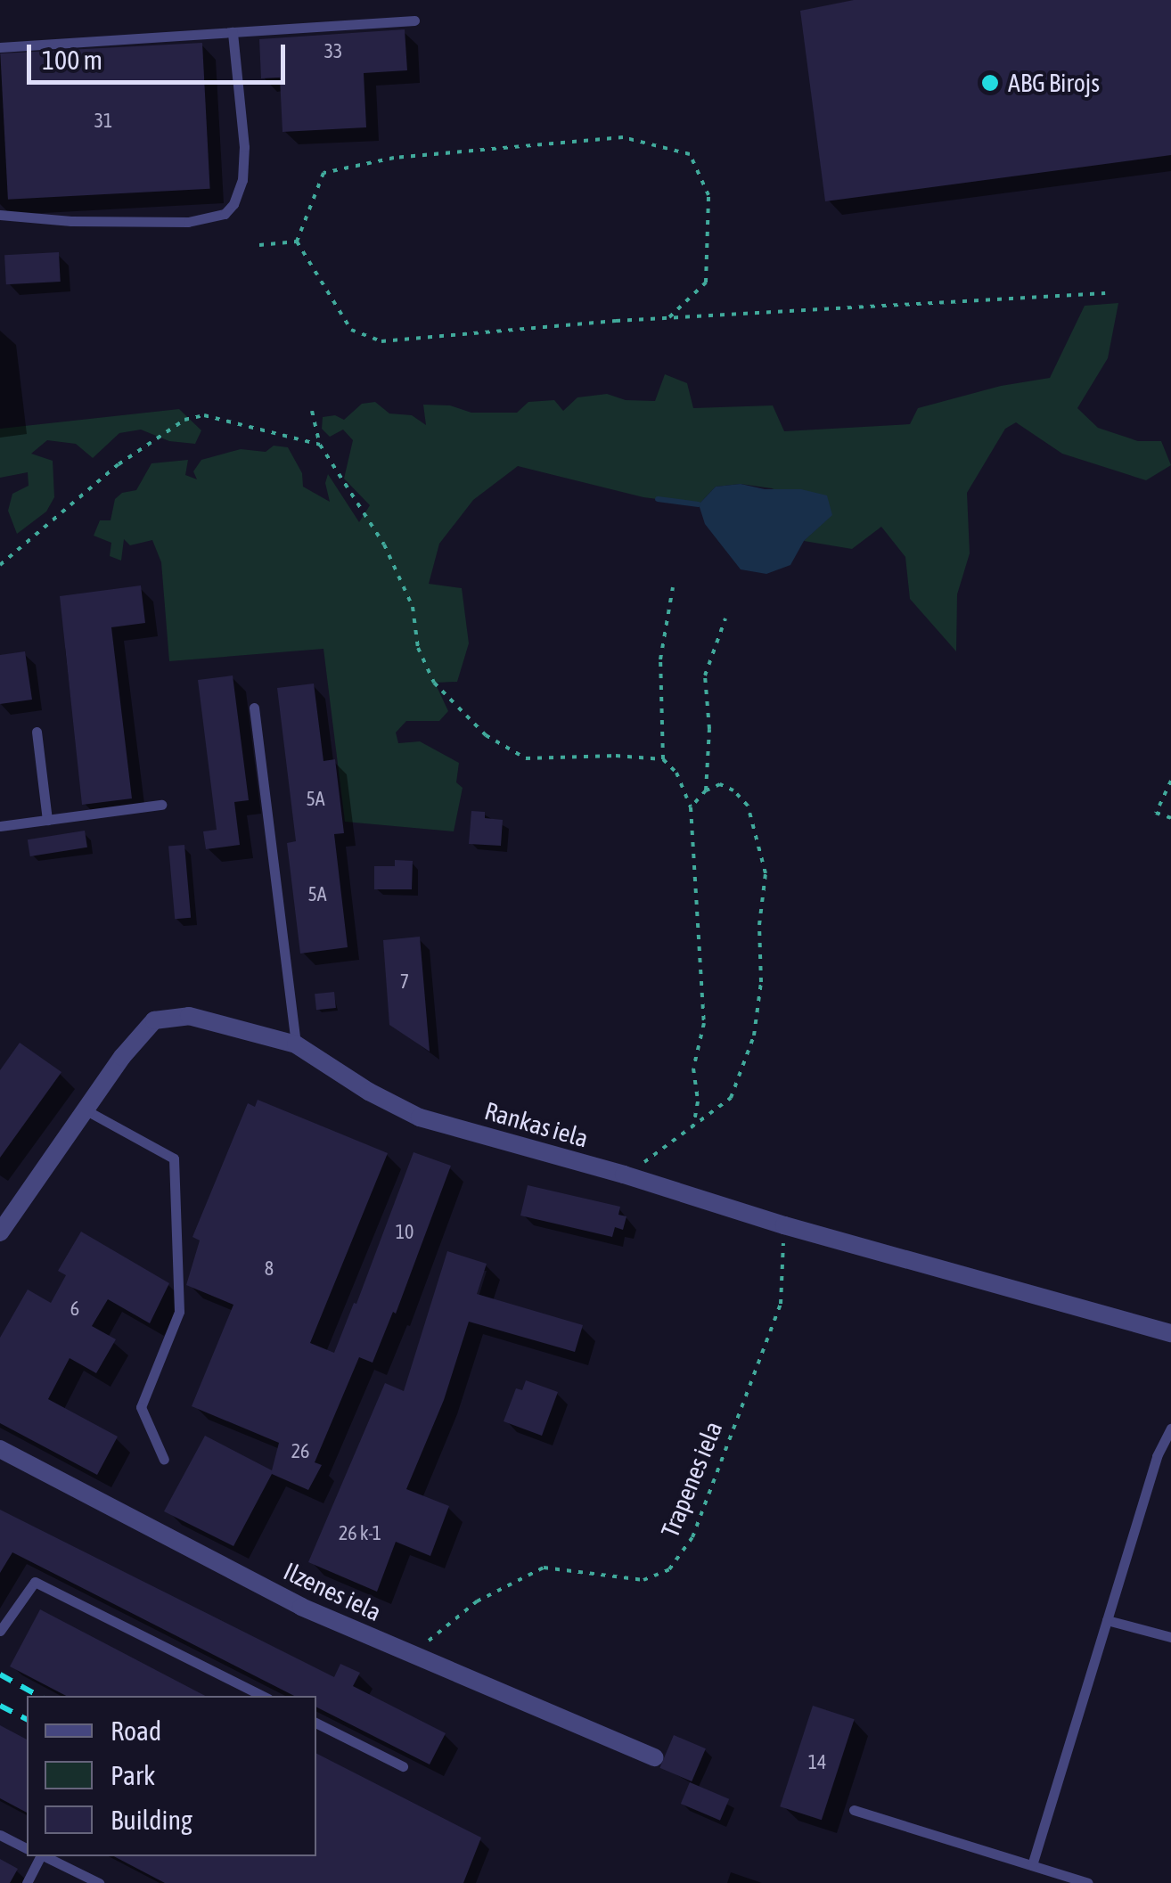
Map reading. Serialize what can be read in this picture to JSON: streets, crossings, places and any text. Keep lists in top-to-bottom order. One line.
{"streets":{"street":["Rankas iela","Ilzenes iela"],"path":["Trapenes iela"]},"crossings":[["Rankas iela","Trapenes iela"],["Trapenes iela","Ilzenes iela"]],"places":["ABG Birojs"],"house_numbers":["33","31","5A","5A","7","10","8","6","26","26 k-1","14"],"legend":["Road","Park","Building"],"scale_bar":"100 m"}
